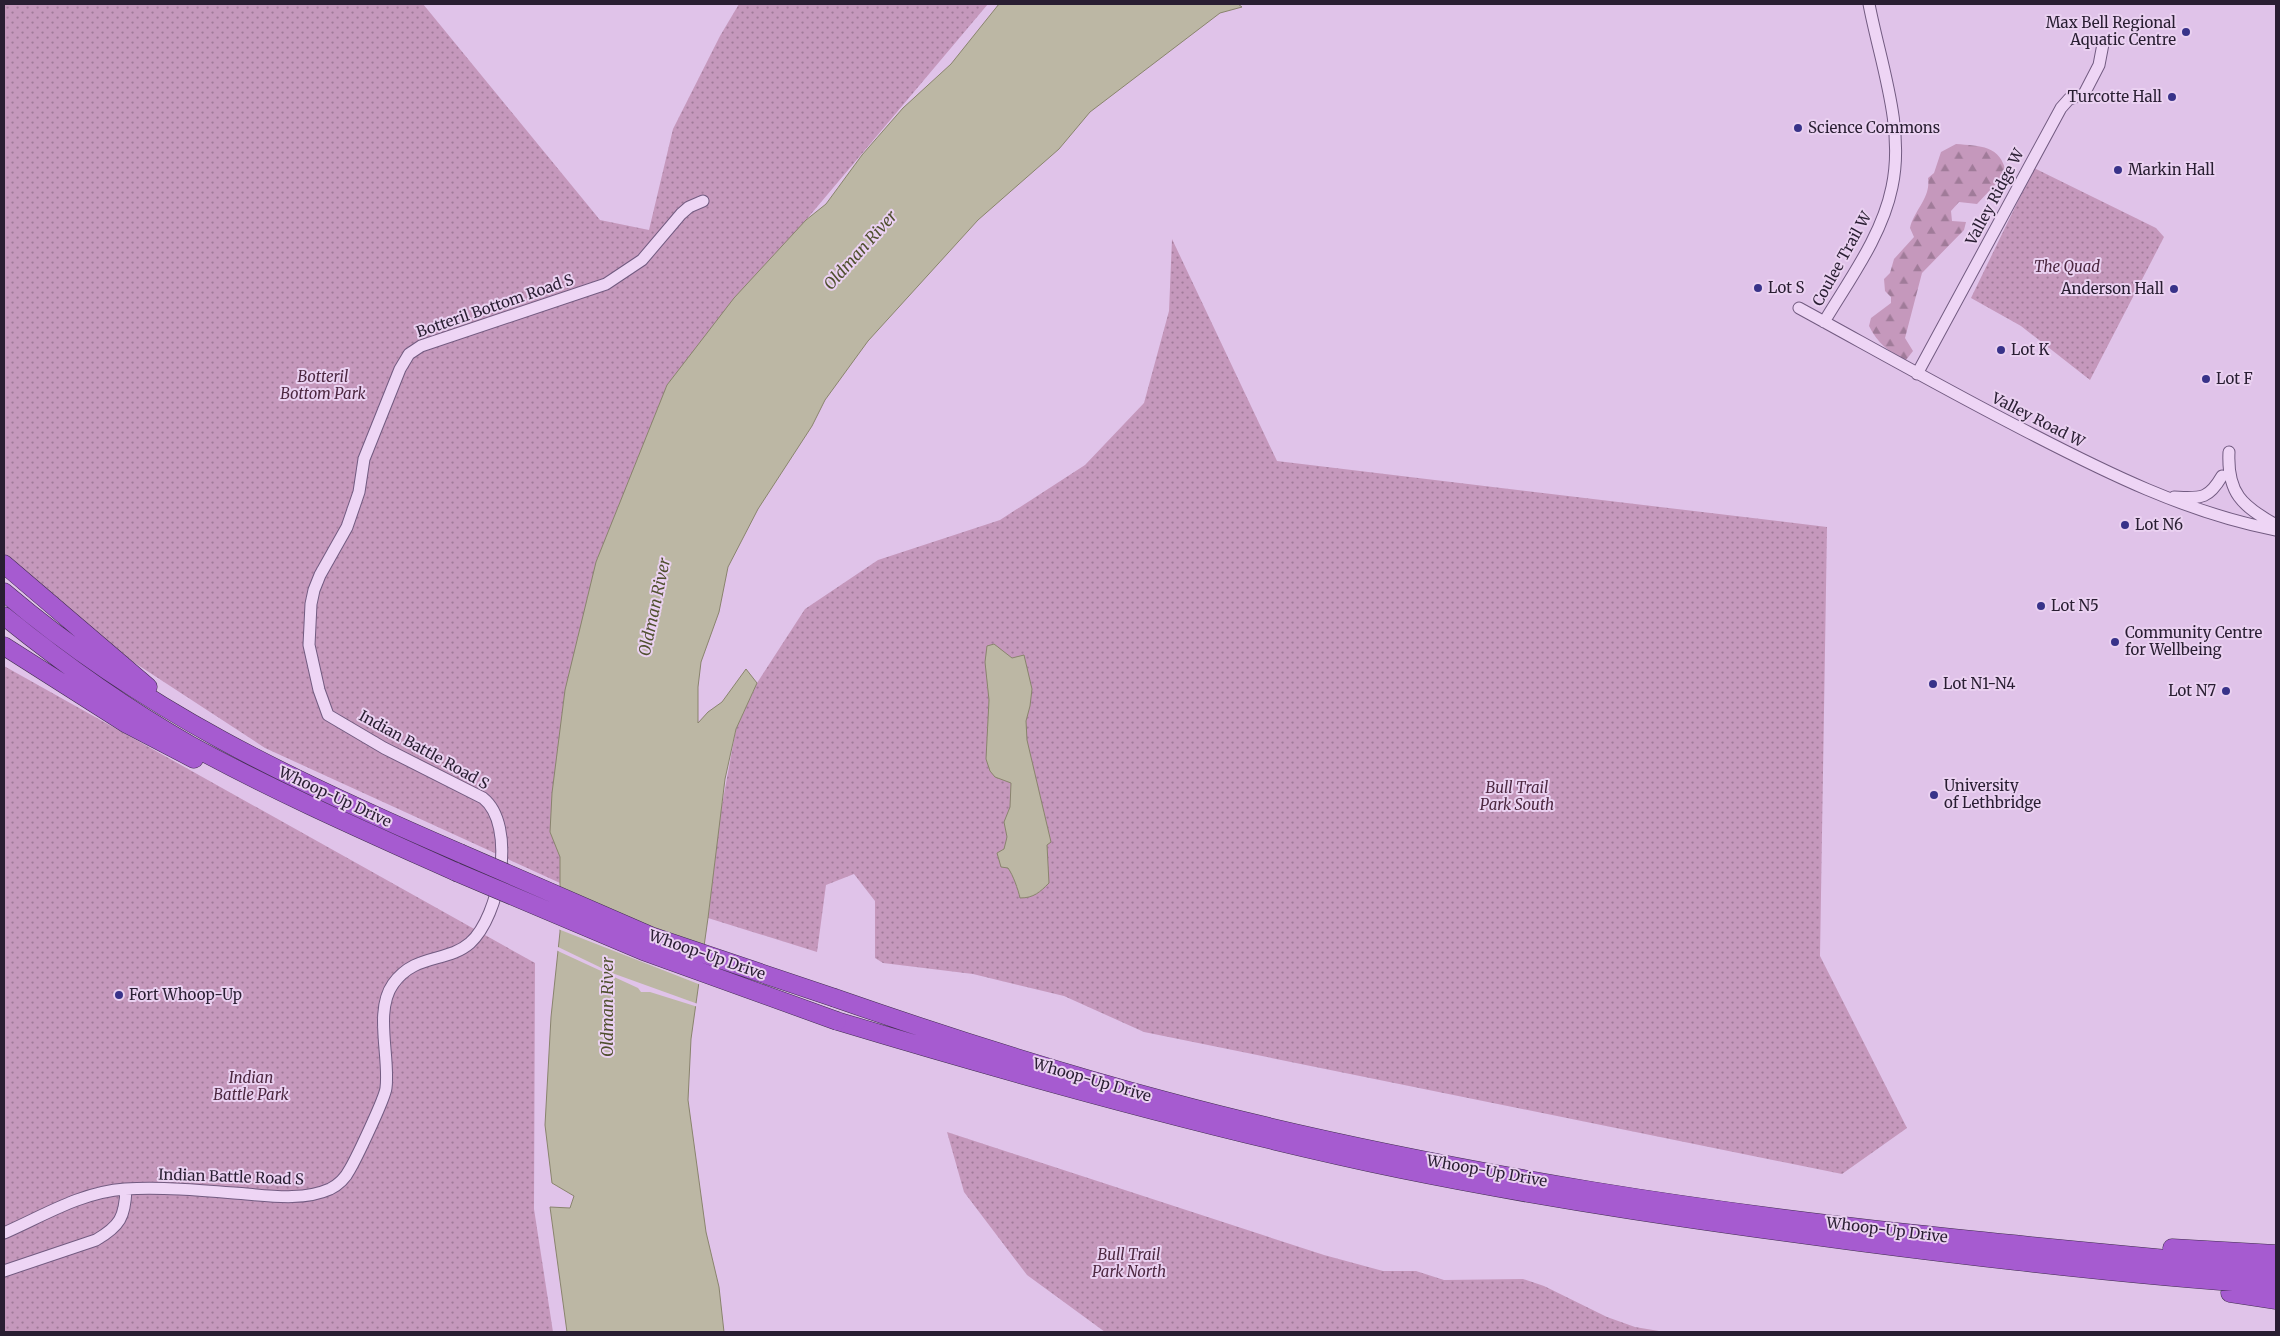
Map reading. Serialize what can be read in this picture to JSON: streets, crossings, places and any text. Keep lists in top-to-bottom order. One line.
{"streets":{"highway":["Whoop-Up Drive"],"street":["Valley Ridge W","Coulee Trail W","Botteril Bottom Road S","Valley Road W","Indian Battle Road S"]},"crossings":[["Valley Ridge W","Valley Road W"],["Coulee Trail W","Valley Road W"],["Botteril Bottom Road S","Indian Battle Road S"]],"water":["Oldman River"],"parks":["The Quad","Botteril Bottom Park","Bull Trail Park South","Indian Battle Park","Bull Trail Park North"],"places":["Max Bell Regional Aquatic Centre","Turcotte Hall","Science Commons","Markin Hall","Lot S","Anderson Hall","Lot K","Lot F","Lot N6","Lot N5","Community Centre for Wellbeing","Lot N1-N4","Lot N7","University of Lethbridge","Fort Whoop-Up"]}
